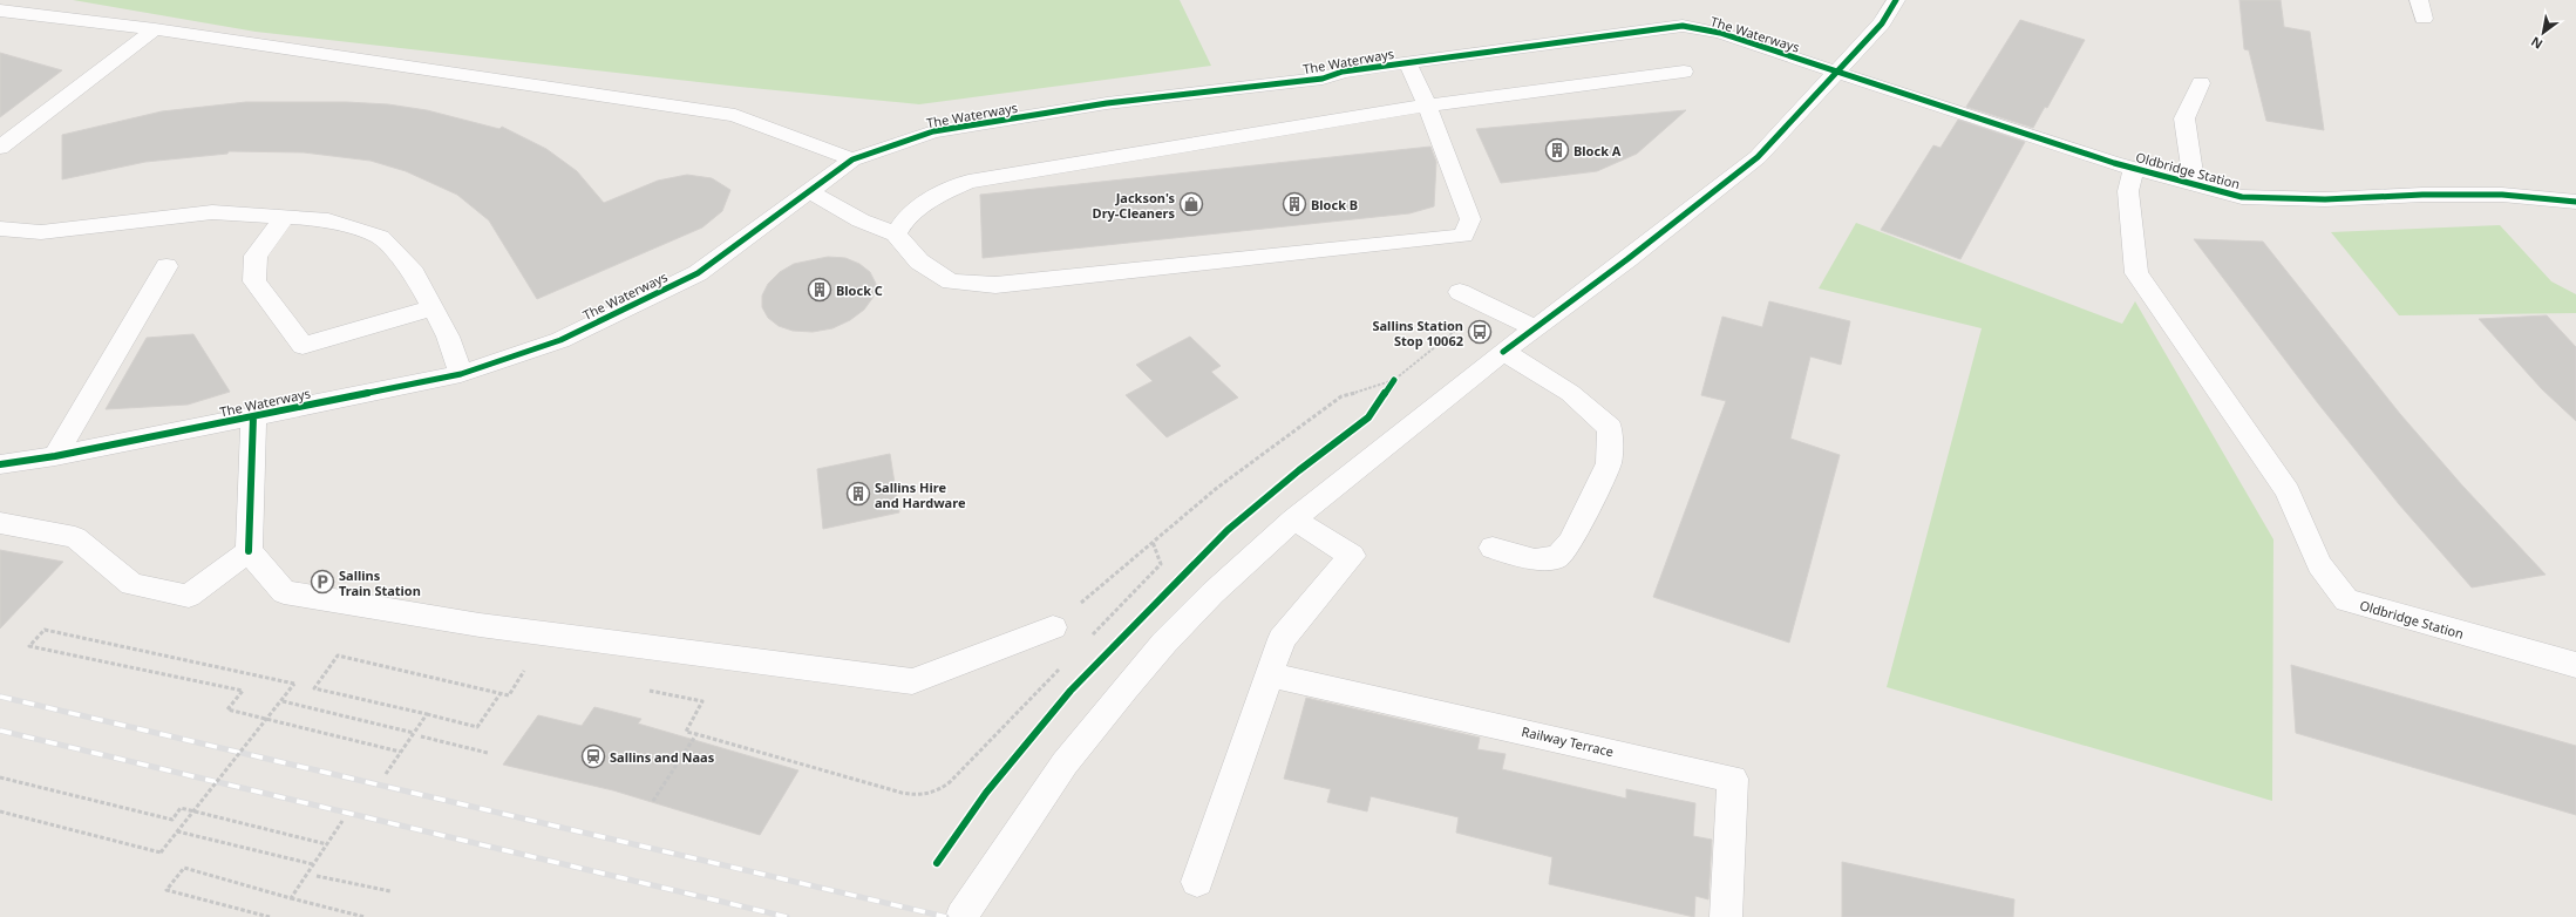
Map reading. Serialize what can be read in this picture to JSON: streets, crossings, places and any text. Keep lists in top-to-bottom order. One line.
{"streets":{"street":["The Waterways","Oldbridge Station","Railway Terrace"]},"crossings":[["The Waterways","Oldbridge Station"]],"places":{"building":["Block A","Block B","Block C","Sallins Hire and Hardware"],"shop":["Jackson's Dry-Cleaners"],"bus stop":["Sallins Station Stop 10062"],"parking":["Sallins Train Station"],"station":["Sallins and Naas"]},"north":"bottom left"}
